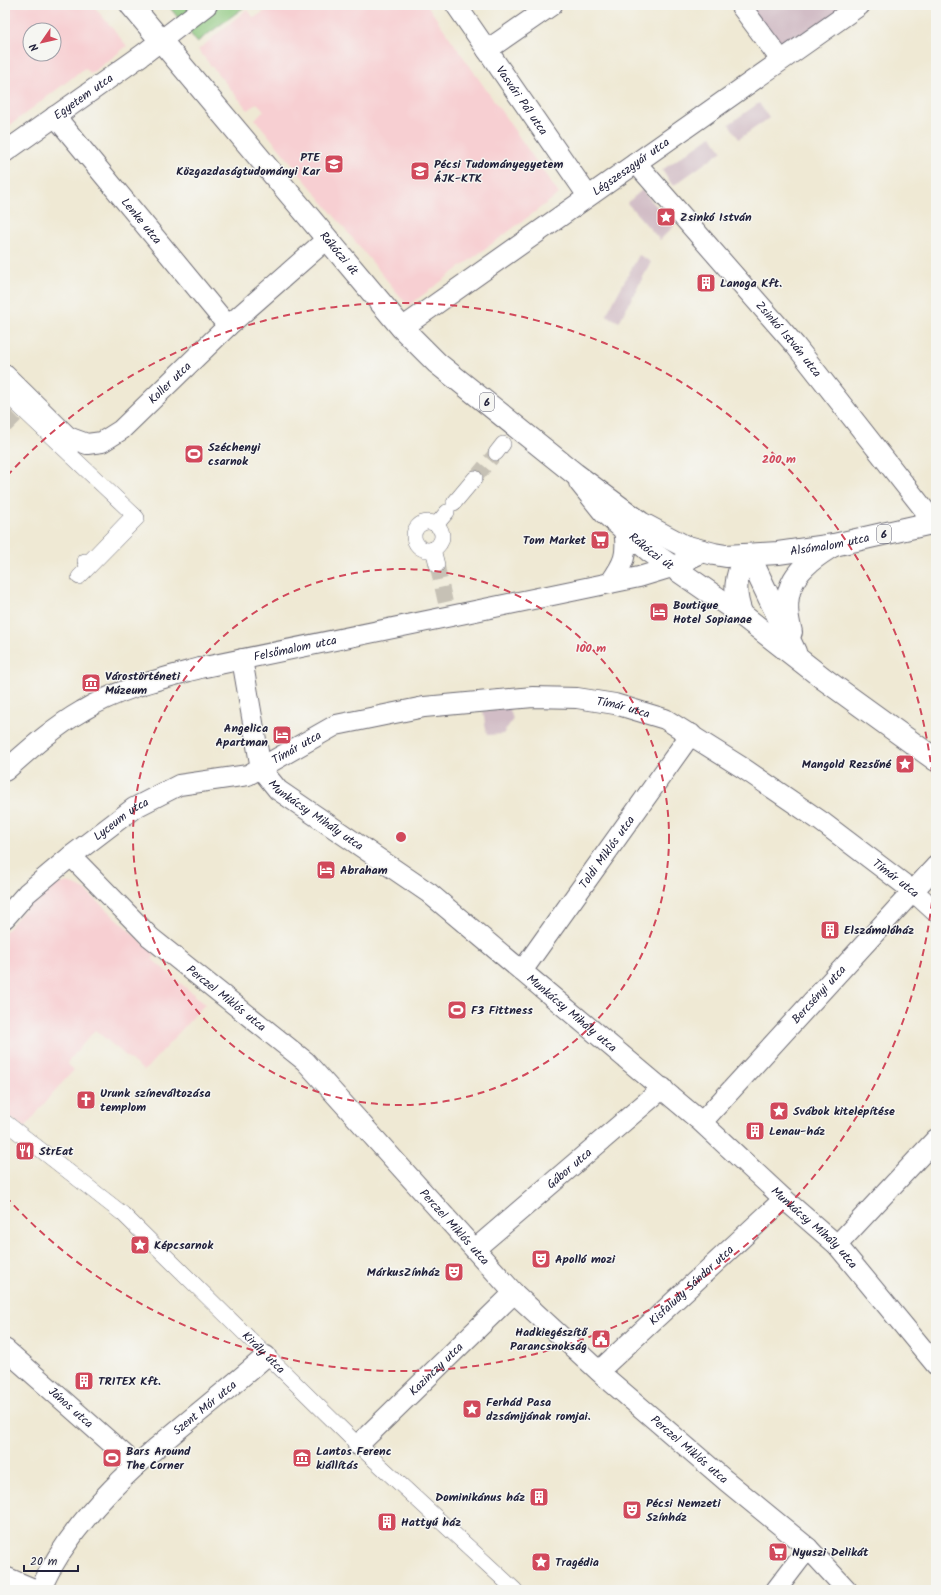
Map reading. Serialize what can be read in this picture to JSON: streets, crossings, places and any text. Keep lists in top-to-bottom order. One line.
{"streets":{"main road":["Rákóczi út","6","Alsómalom utca"],"street":["Egyetem utca","Vasvári Pál utca","Légszeszgyár utca","Lenke utca","Zsinkó István utca","Koller utca","Felsőmalom utca","Tímár utca","Munkácsy Mihály utca","Lyceum utca","Toldi Miklós utca","Bercsényi utca","Perczel Miklós utca","Gábor utca","Kisfaludy Sándor utca","Király utca","Kazinczy utca","János utca","Szent Mór utca"]},"crossings":[["Egyetem utca","Lenke utca"],["Egyetem utca","Rákóczi út"],["Vasvári Pál utca","Légszeszgyár utca"],["Légszeszgyár utca","Rákóczi út"],["Légszeszgyár utca","Zsinkó István utca"],["Lenke utca","Koller utca"],["Rákóczi út","Koller utca"],["Rákóczi út","Alsómalom utca"],["Rákóczi út","Felsőmalom utca"],["Zsinkó István utca","Alsómalom utca"],["Felsőmalom utca","Munkácsy Mihály utca"],["Tímár utca","Munkácsy Mihály utca"],["Tímár utca","Lyceum utca"],["Tímár utca","Toldi Miklós utca"],["Tímár utca","Bercsényi utca"],["Munkácsy Mihály utca","Lyceum utca"],["Munkácsy Mihály utca","Toldi Miklós utca"],["Munkácsy Mihály utca","Bercsényi utca"],["Munkácsy Mihály utca","Gábor utca"],["Munkácsy Mihály utca","Kisfaludy Sándor utca"],["Lyceum utca","Perczel Miklós utca"],["Perczel Miklós utca","Gábor utca"],["Perczel Miklós utca","Kisfaludy Sándor utca"],["Perczel Miklós utca","Kazinczy utca"],["Király utca","Kazinczy utca"],["Király utca","Szent Mór utca"],["János utca","Szent Mór utca"]],"places":{"school or university":["PTE Közgazdaságtudományi Kar","Pécsi Tudományegyetem ÁJK-KTK"],"place":["Zsinkó István","Mangold Rezsőné","Svábok kitelepítése","Képcsarnok","Ferhád Pasa dzsámijának romjai.","Tragédia"],"building":["Lanoga Kft.","Elszámolóház","Lenau-ház","TRITEX Kft.","Dominikánus ház","Hattyú ház"],"sports":["Széchenyi csarnok","F3 Fittness","Bars Around The Corner"],"supermarket":["Tom Market","Nyuszi Delikát"],"hotel":["Boutique Hotel Sopianae","Angelica Apartman","Abraham"],"museum":["Várostörténeti Múzeum","Lantos Ferenc kiállítás"],"church":["Urunk színeváltozása templom"],"restaurant":["StrEat"],"theatre":["Apolló mozi","MárkusZínház","Pécsi Nemzeti Színház"],"public building":["Hadkiegészítő Parancsnokság"]},"scale_bar":"20 m","north":"bottom left","rings":["200 m","100 m"]}
